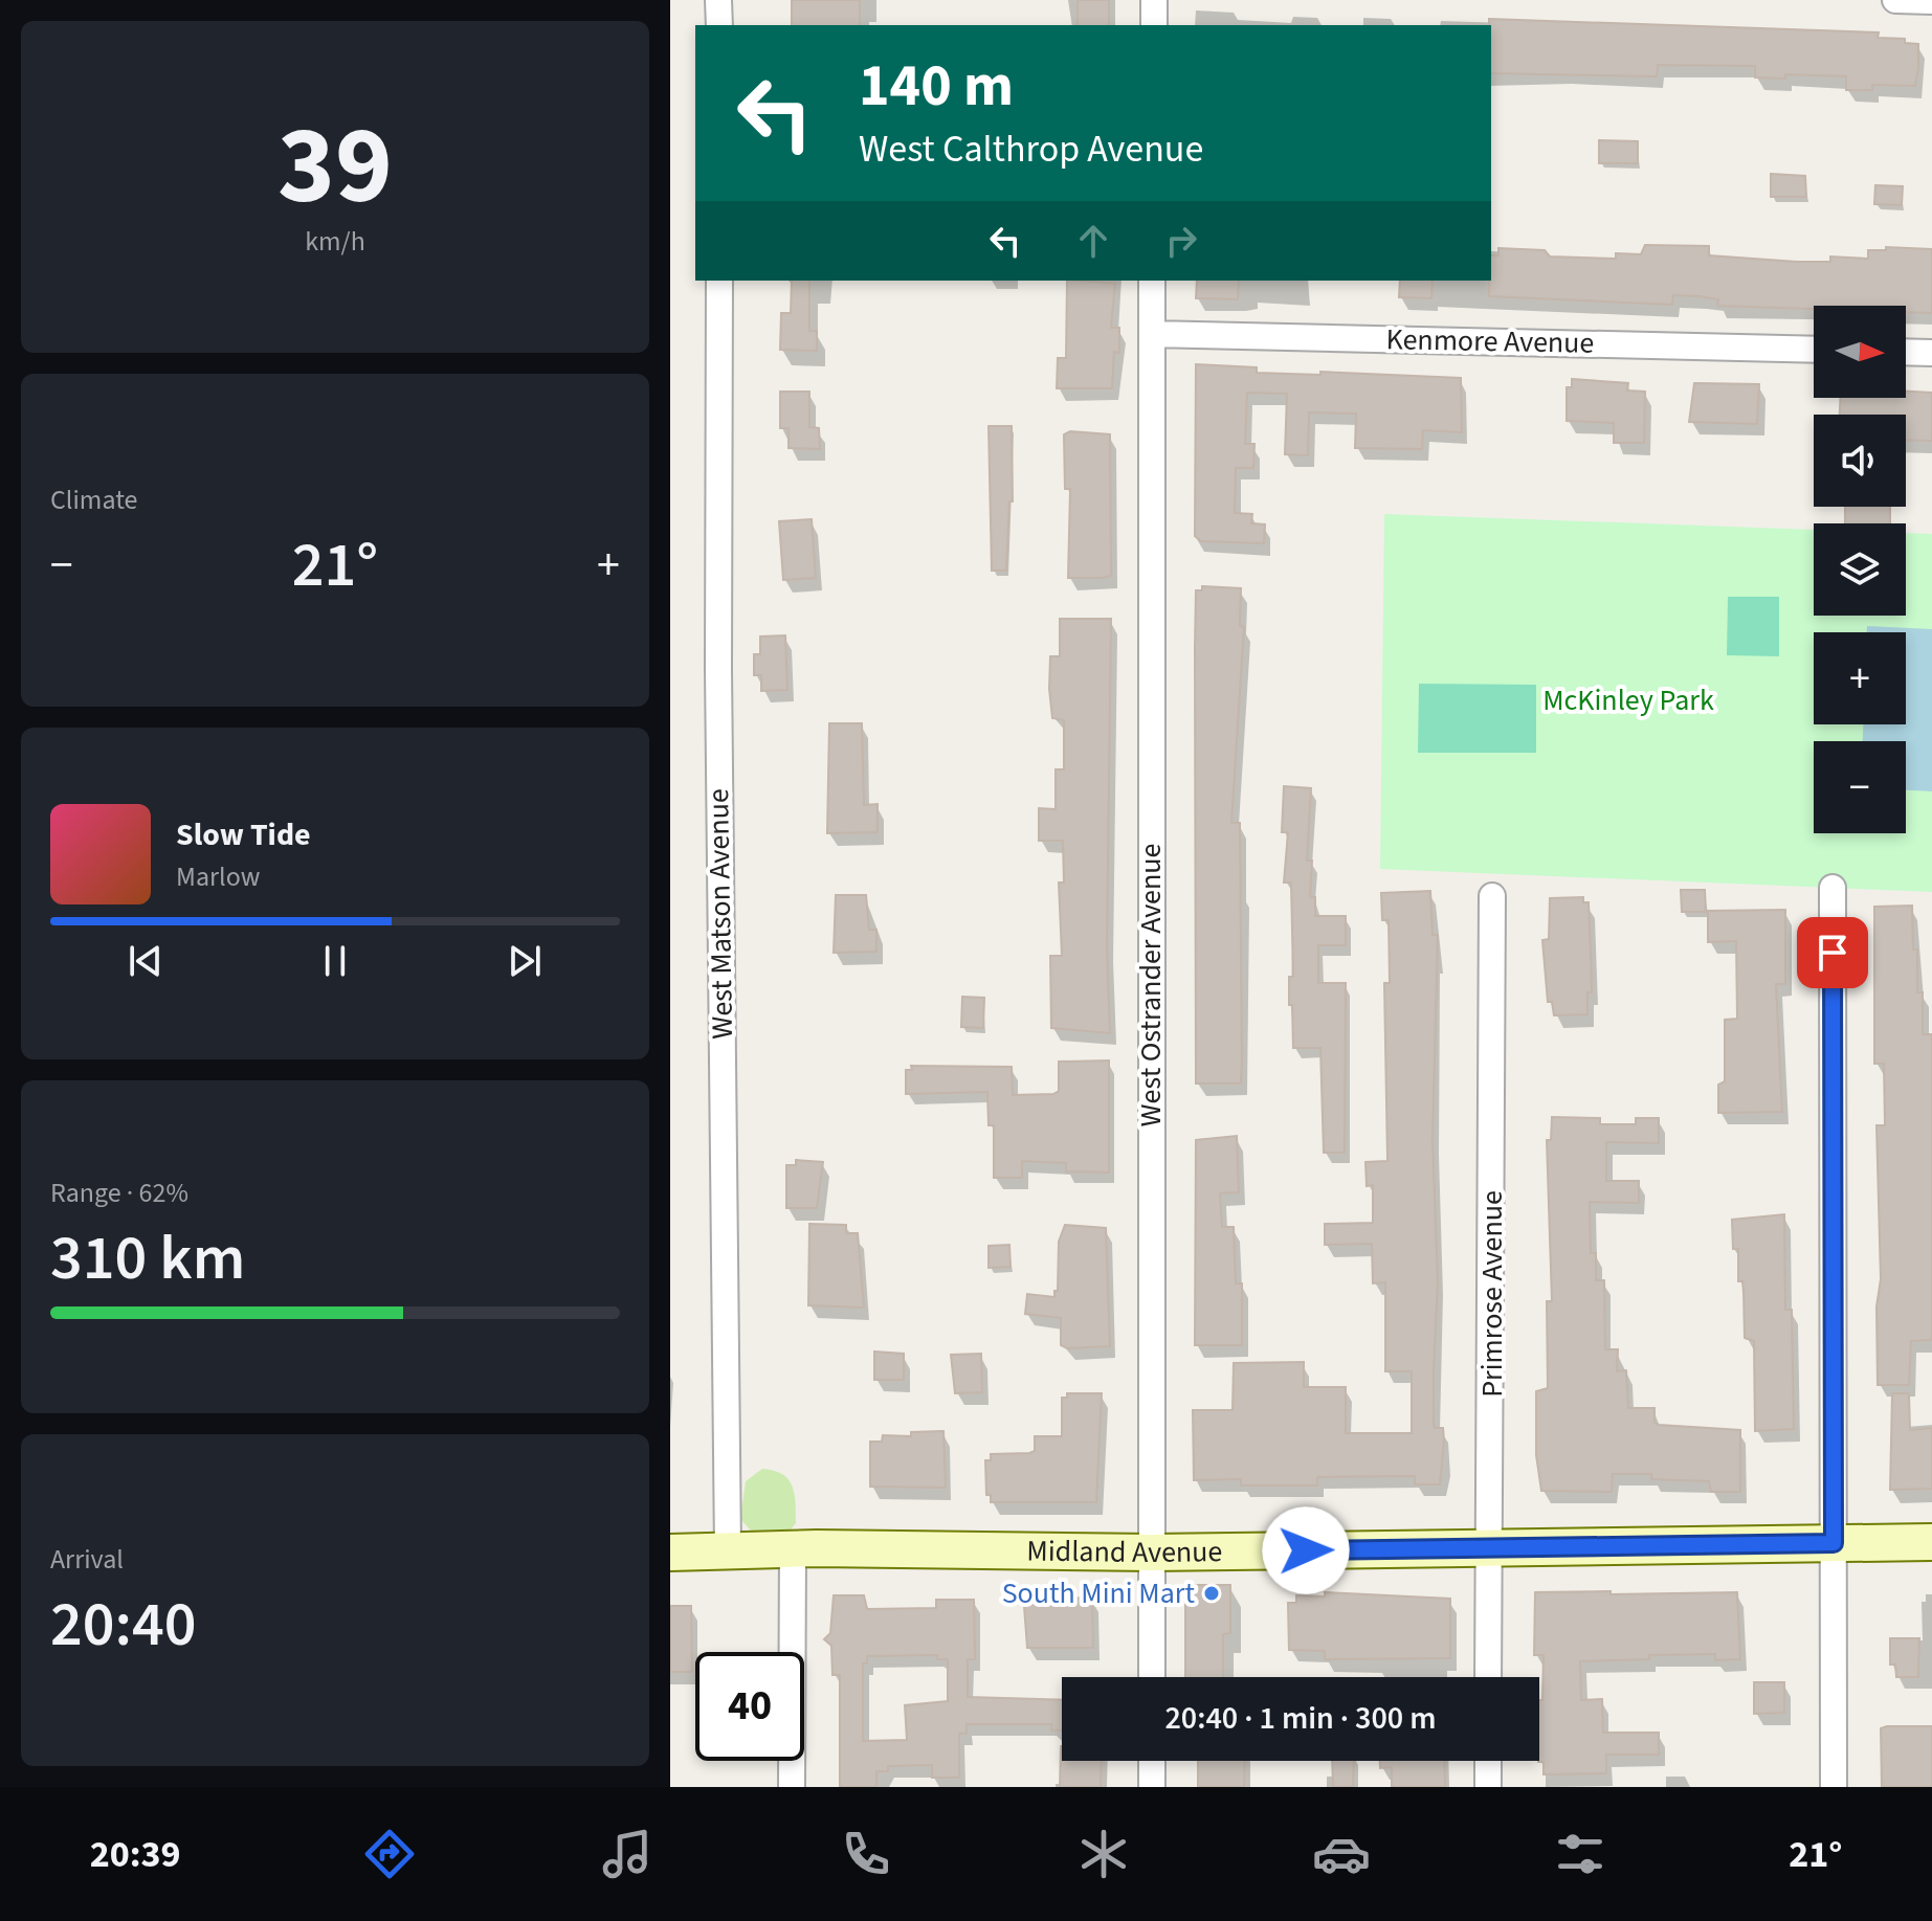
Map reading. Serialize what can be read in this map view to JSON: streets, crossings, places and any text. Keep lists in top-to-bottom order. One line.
{"streets":{"street":["Kenmore Avenue","West Matson Avenue","West Ostrander Avenue","Primrose Avenue","Midland Avenue"]},"crossings":[["Kenmore Avenue","West Ostrander Avenue"],["West Matson Avenue","Midland Avenue"],["West Ostrander Avenue","Midland Avenue"],["Primrose Avenue","Midland Avenue"]],"parks":["McKinley Park"],"places":["South Mini Mart"],"north":"right","page":{"tile":[["39","km/h"],"Climate",["Range · 62%","310 km"],["Arrival","20:40"]],"turn":["140 m","West Calthrop Avenue"],"map_buttons":["+","−"],"heat":["−","21°","+"],"song":["Slow Tide","Marlow"],"limit":"40","trip":"20:40 · 1 min · 300 m","tabs":["20:39","21°"]}}
